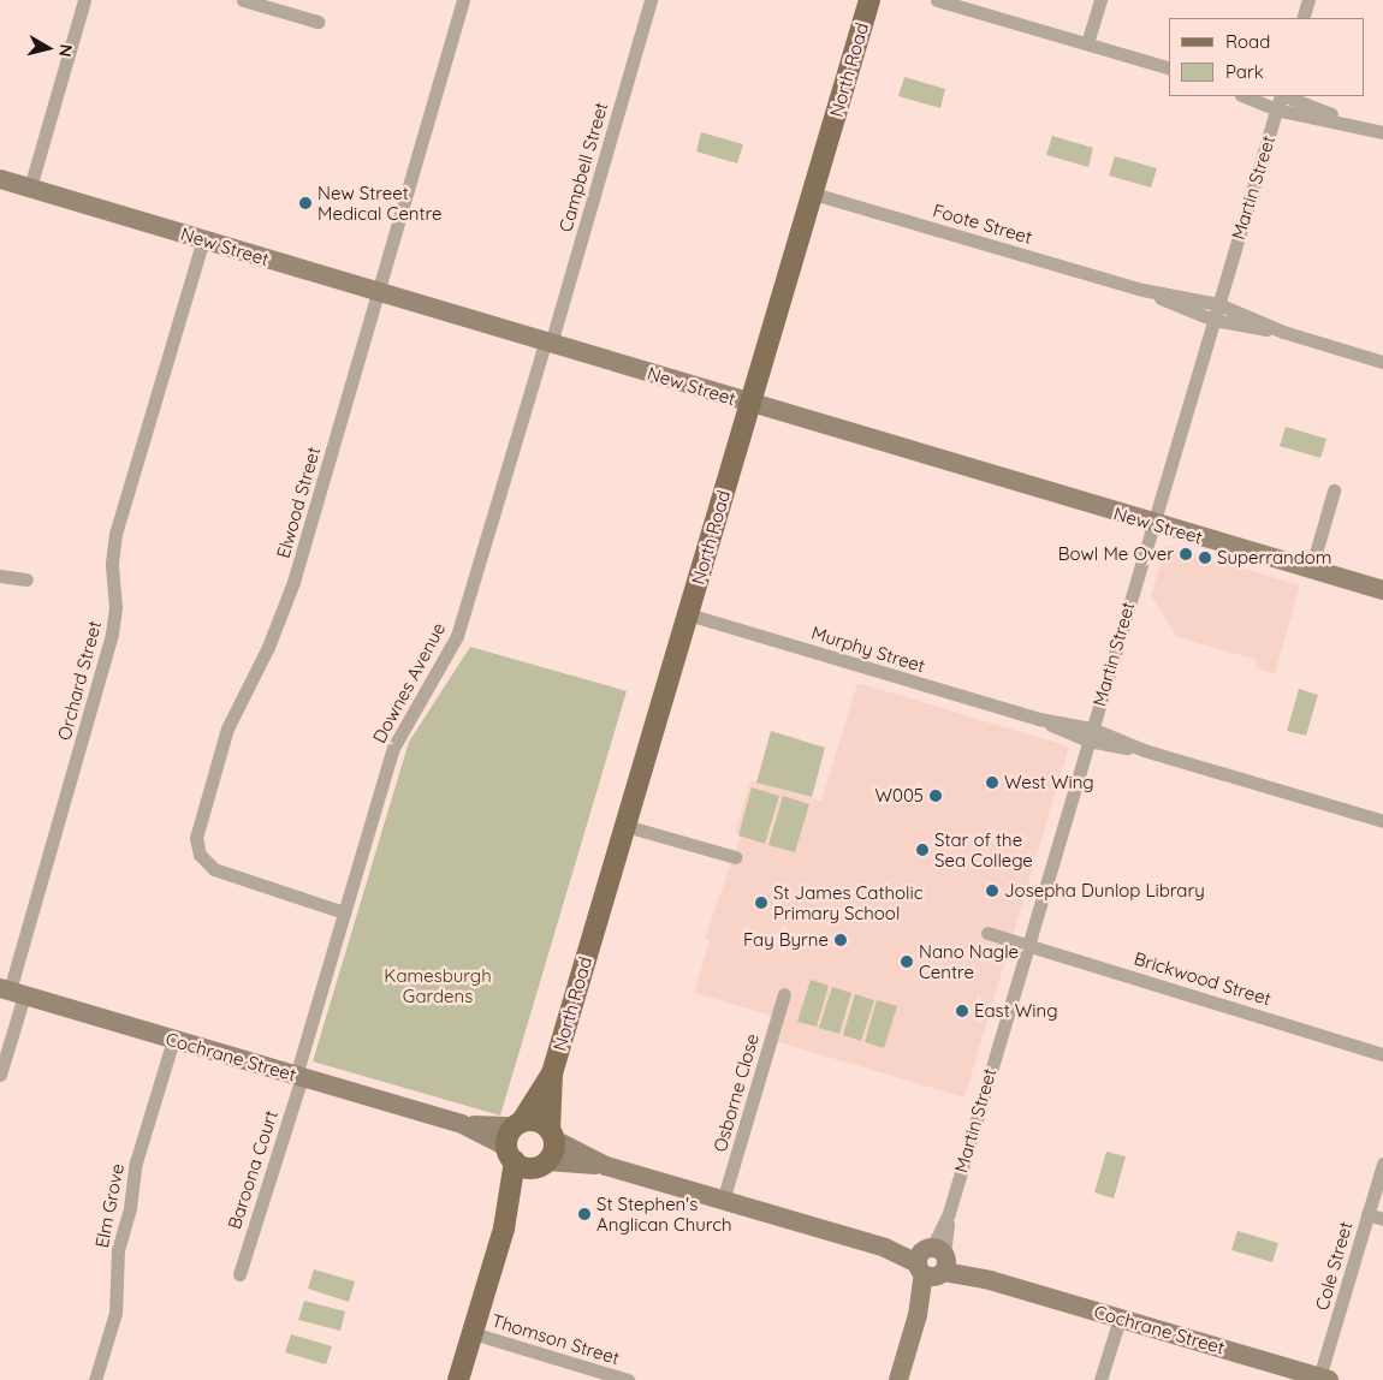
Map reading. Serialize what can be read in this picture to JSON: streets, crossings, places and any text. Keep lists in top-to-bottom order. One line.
{"streets":{"main road":["North Road"],"street":["Campbell Street","Martin Street","Foote Street","New Street","Elwood Street","Murphy Street","Orchard Street","Downes Avenue","Brickwood Street","Cochrane Street","Osborne Close","Baroona Court","Elm Grove","Cole Street","Thomson Street"]},"crossings":[["North Road","Foote Street"],["North Road","New Street"],["North Road","Murphy Street"],["North Road","Cochrane Street"],["Campbell Street","New Street"],["Campbell Street","Downes Avenue"],["Martin Street","Foote Street"],["Martin Street","New Street"],["Martin Street","Murphy Street"],["Martin Street","Brickwood Street"],["Martin Street","Cochrane Street"],["New Street","Elwood Street"],["New Street","Orchard Street"],["New Street","Downes Avenue"],["Elwood Street","Downes Avenue"],["Orchard Street","Cochrane Street"],["Downes Avenue","Cochrane Street"],["Downes Avenue","Baroona Court"],["Cochrane Street","Osborne Close"],["Cochrane Street","Baroona Court"],["Cochrane Street","Elm Grove"],["Cochrane Street","Cole Street"]],"parks":["Kamesburgh Gardens"],"places":["New Street Medical Centre","Bowl Me Over","Superrandom","West Wing","W005","Star of the Sea College","Josepha Dunlop Library","St James Catholic Primary School","Fay Byrne","Nano Nagle Centre","East Wing","St Stephen's Anglican Church"],"legend":["Road","Park"],"north":"right"}
